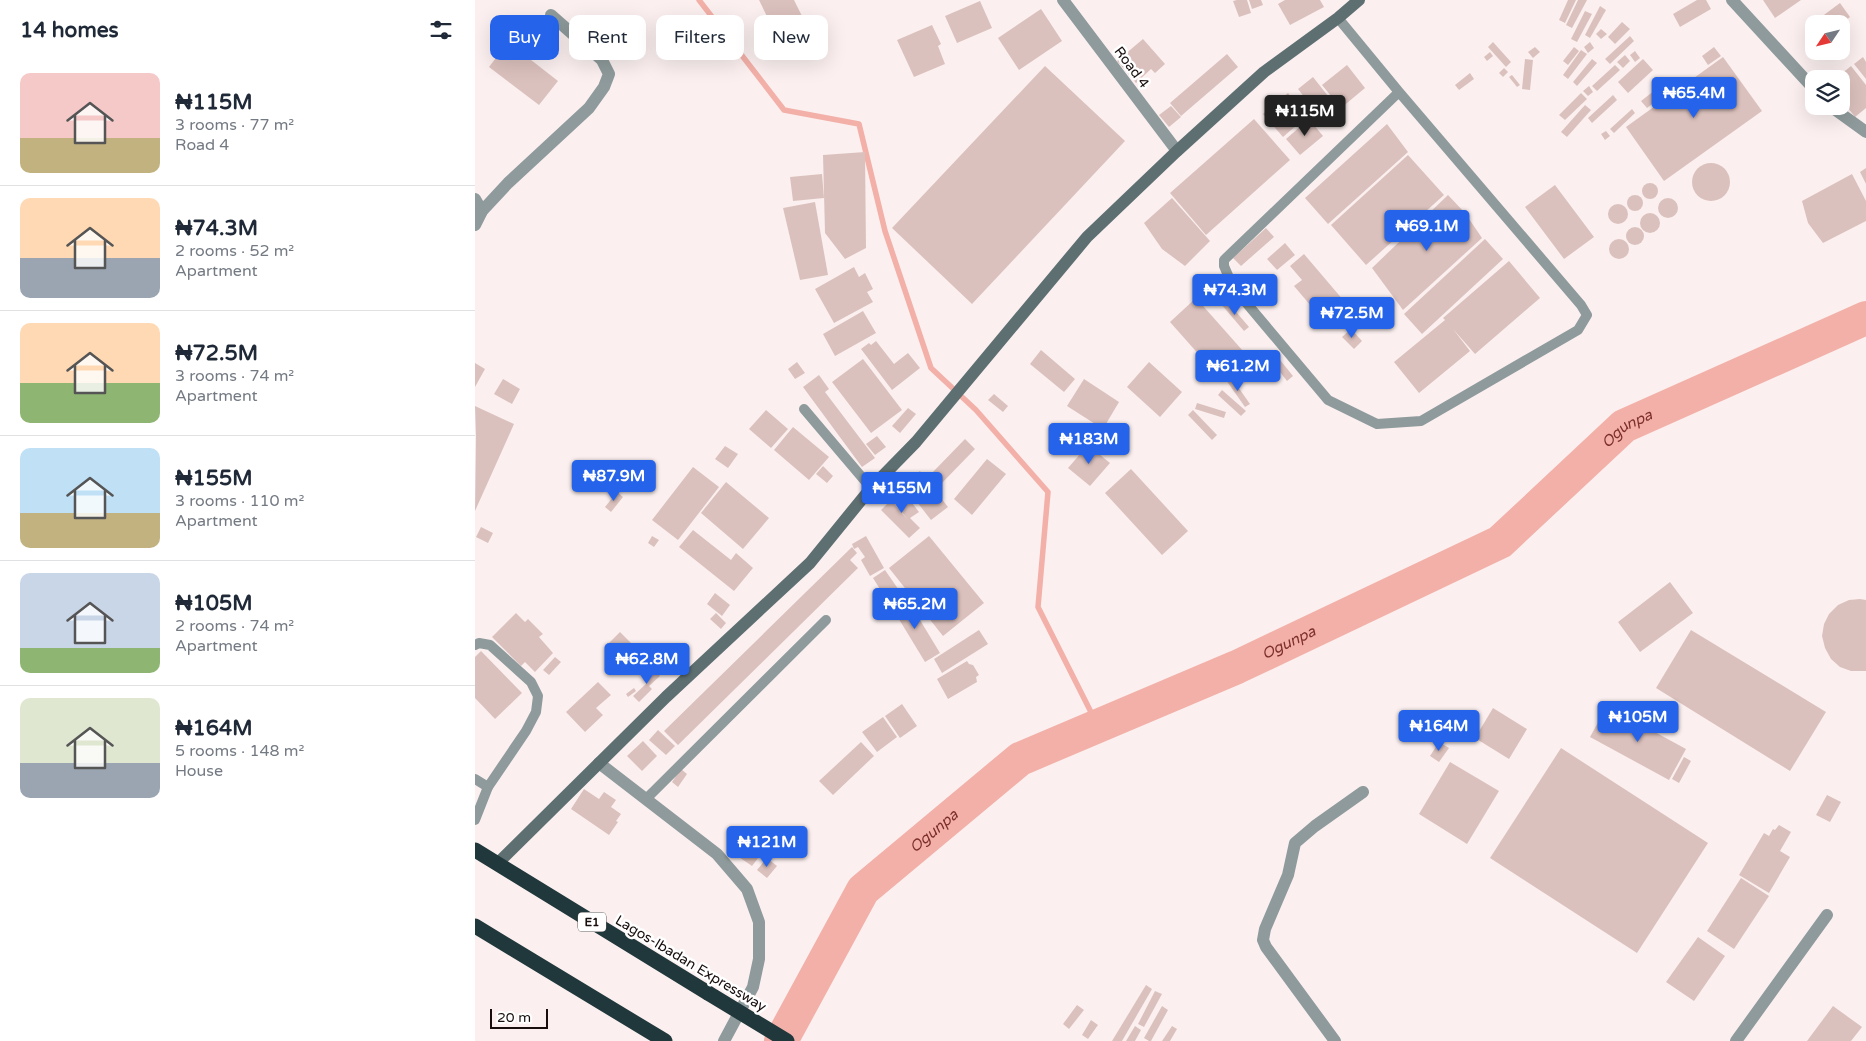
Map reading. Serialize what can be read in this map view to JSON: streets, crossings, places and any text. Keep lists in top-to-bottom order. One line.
{"streets":{"highway":["E1","Lagos-Ibadan Expressway"],"street":["Road 4"]},"water":["Ogunpa"],"scale_bar":"20 m","north":"bottom left","page":{"heading":"14 homes","chip":["Buy","Rent","Filters","New"],"list":[{"name":"₦115M","note":"3 rooms · 77 m² · Road 4"},{"name":"₦74.3M","note":"2 rooms · 52 m² · Apartment"},{"name":"₦72.5M","note":"3 rooms · 74 m² · Apartment"},{"name":"₦155M","note":"3 rooms · 110 m² · Apartment"},{"name":"₦105M","note":"2 rooms · 74 m² · Apartment"},{"name":"₦164M","note":"5 rooms · 148 m² · House"}],"price":["₦65.4M","₦115M","₦69.1M","₦74.3M","₦72.5M","₦61.2M","₦183M","₦87.9M","₦155M","₦65.2M","₦62.8M","₦105M","₦164M","₦121M"],"scale":"20 m"}}
